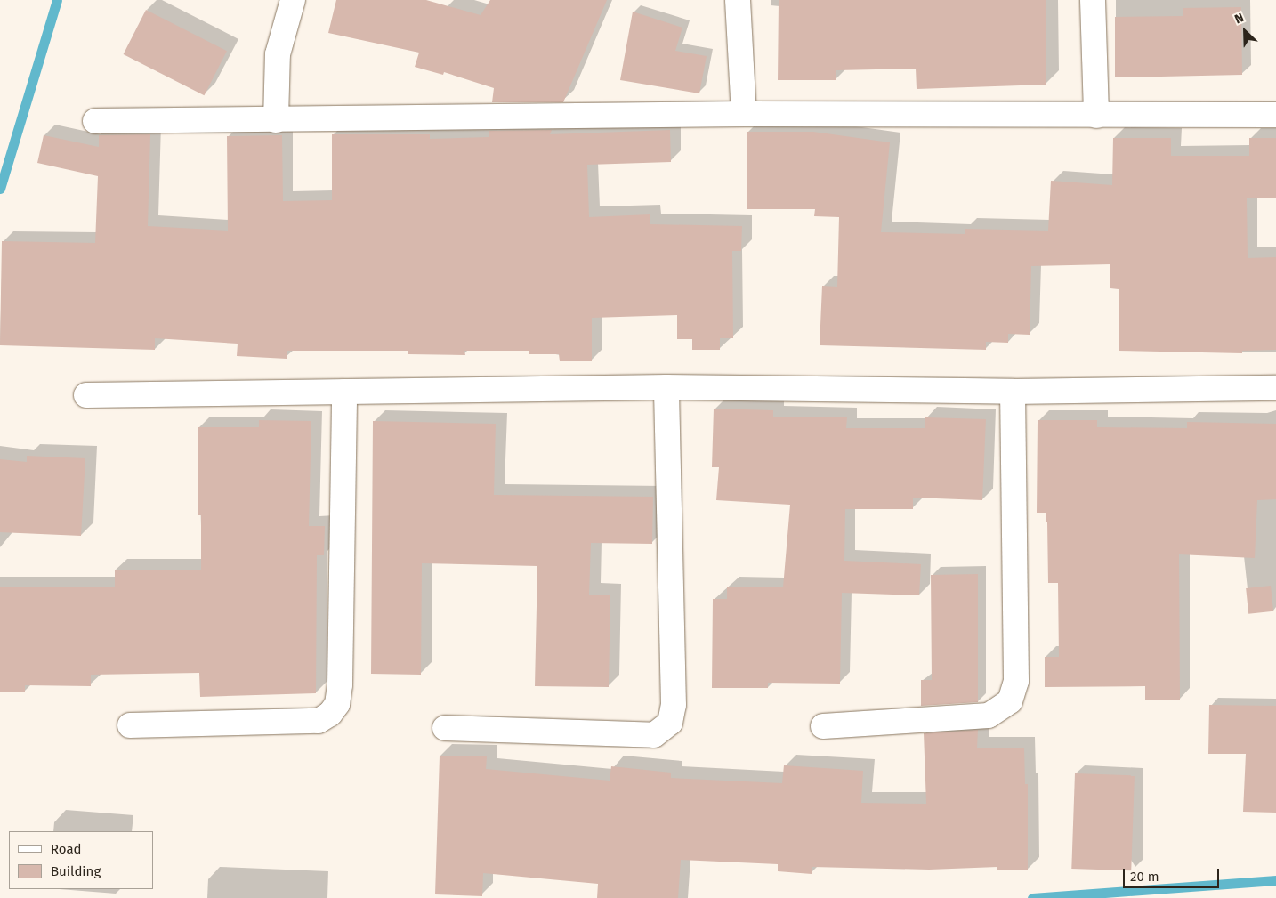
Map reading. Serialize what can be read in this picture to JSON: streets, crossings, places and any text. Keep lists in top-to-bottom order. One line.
{"legend":["Road","Building"],"scale_bar":"20 m","north":"top left"}
